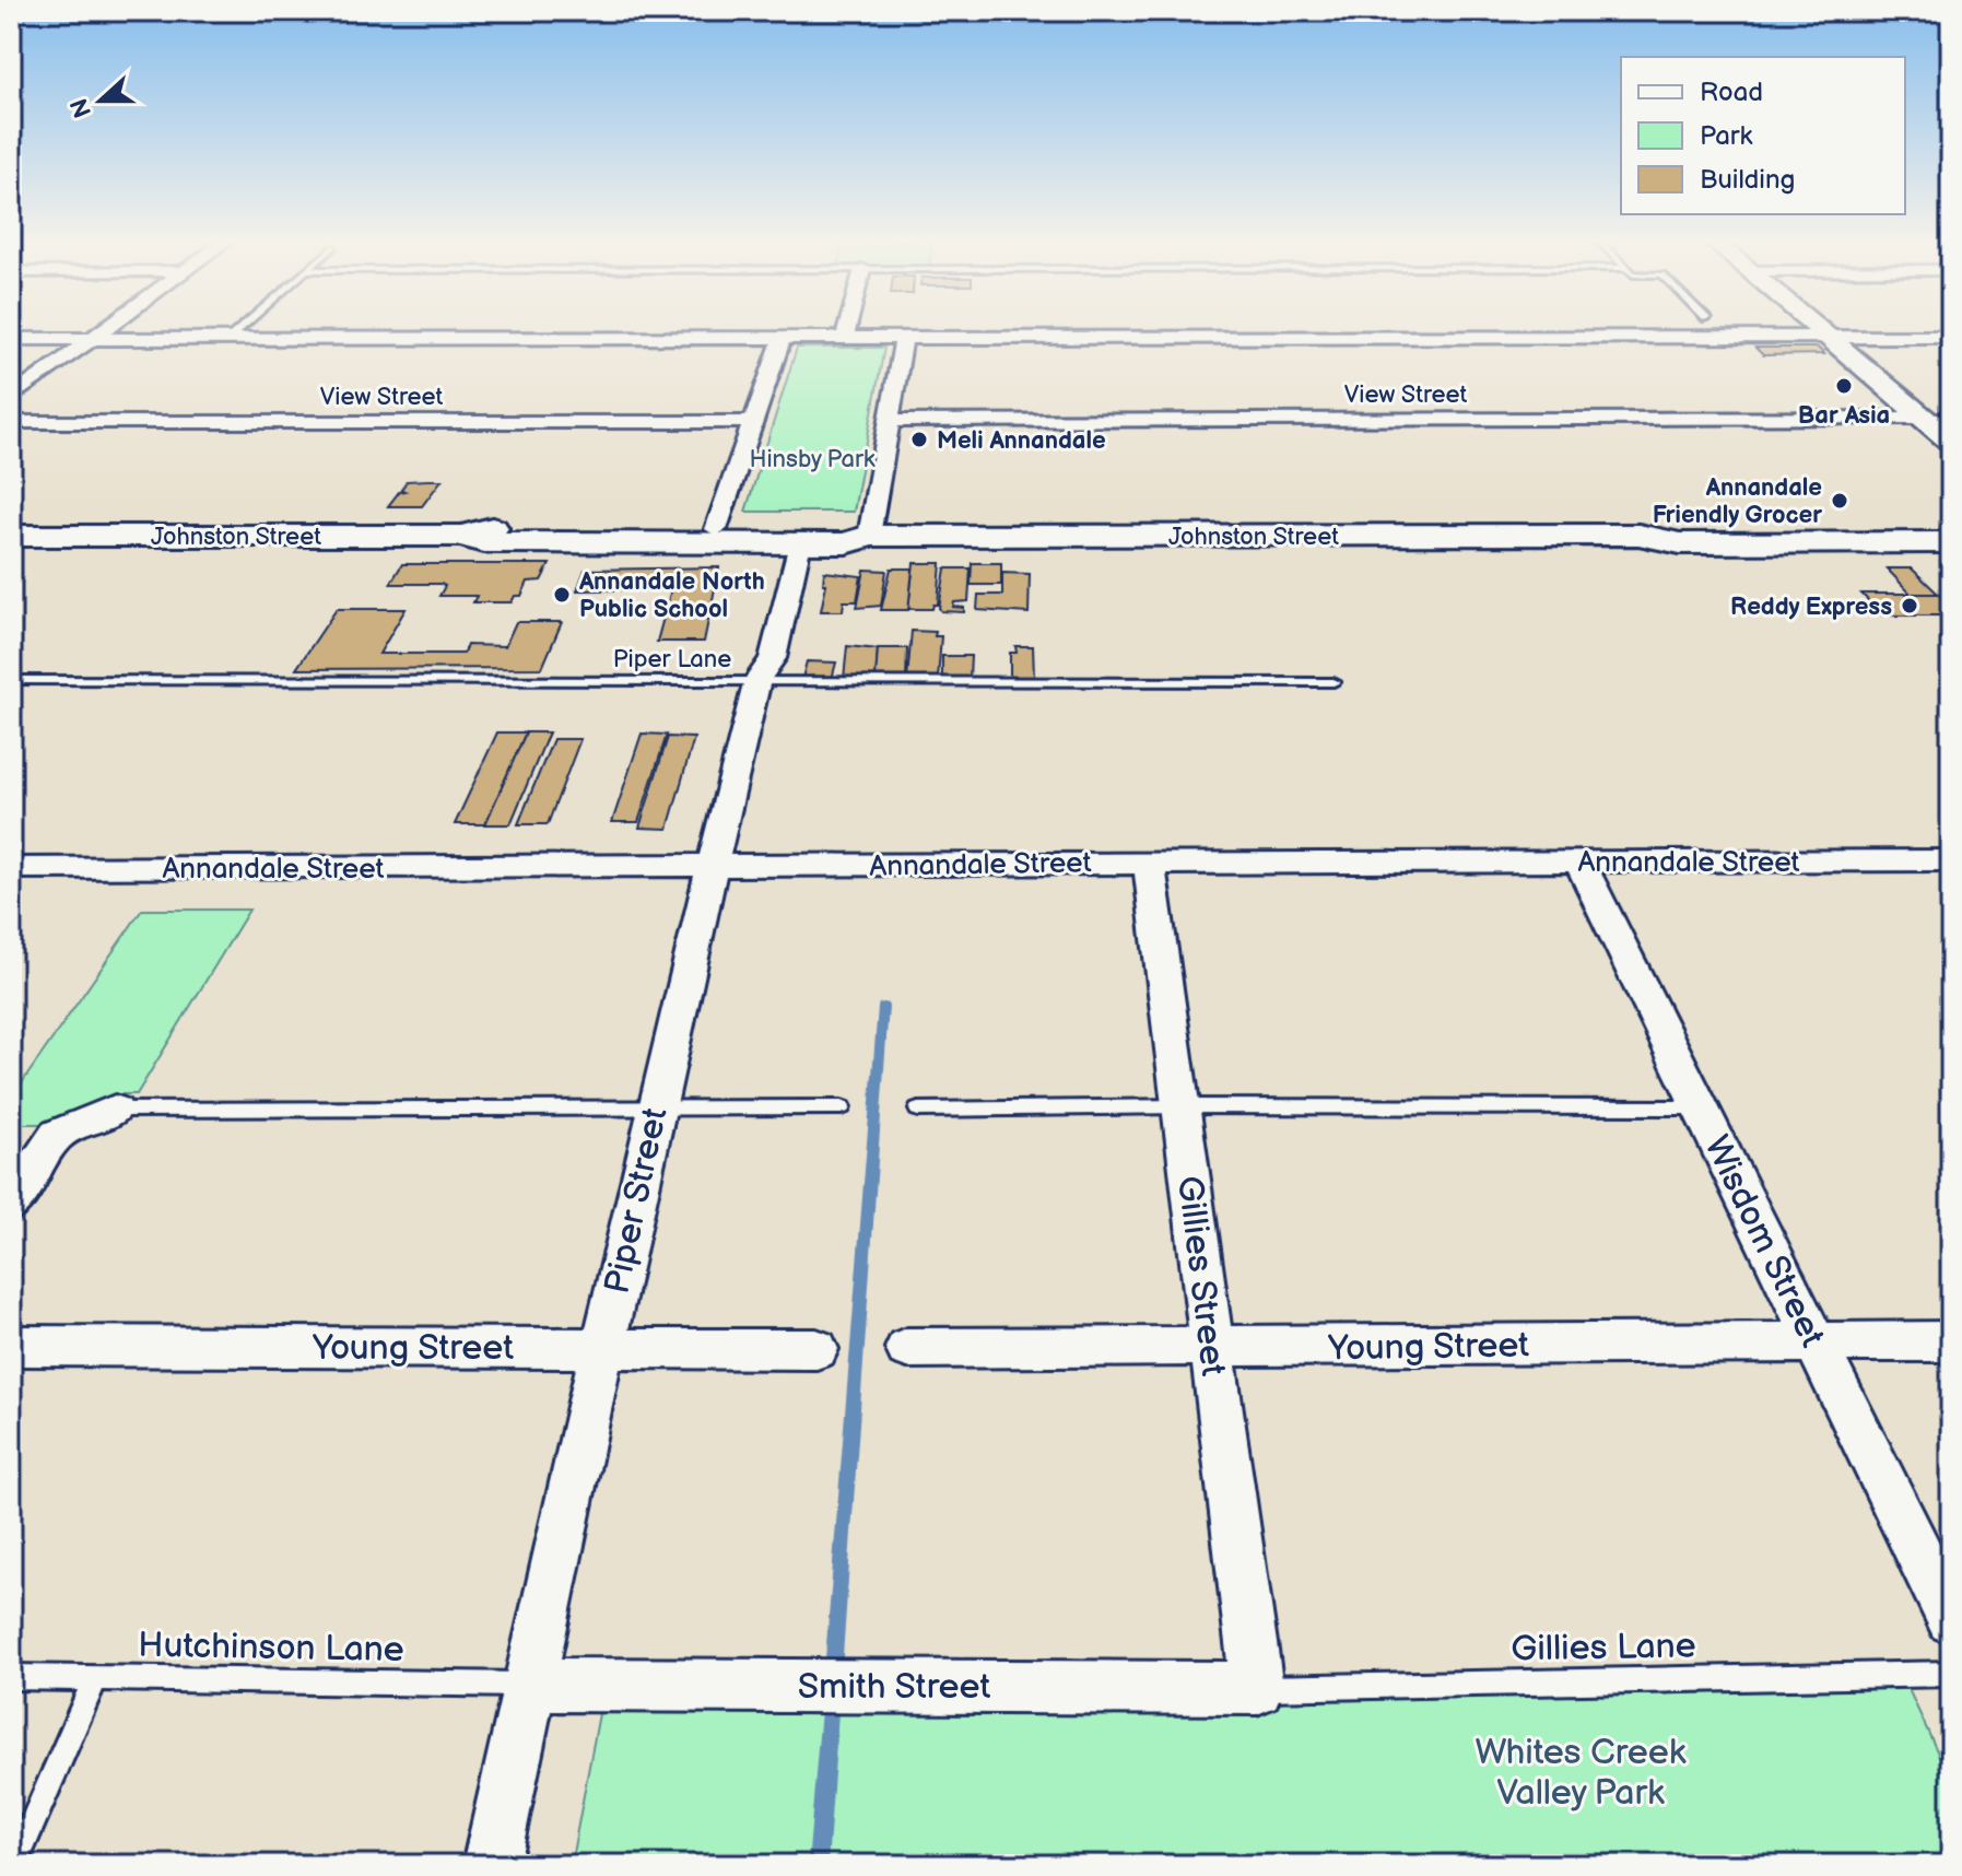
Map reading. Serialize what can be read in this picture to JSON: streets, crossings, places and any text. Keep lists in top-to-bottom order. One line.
{"streets":{"main road":["Johnston Street"],"street":["View Street","Annandale Street","Piper Street","Wisdom Street","Gillies Street","Young Street","Smith Street"],"lane":["Piper Lane","Hutchinson Lane","Gillies Lane"]},"crossings":[["Johnston Street","Piper Street"],["Piper Lane","Piper Street"],["Annandale Street","Piper Street"],["Annandale Street","Wisdom Street"],["Annandale Street","Gillies Street"],["Piper Street","Young Street"],["Piper Street","Hutchinson Lane"],["Piper Street","Smith Street"],["Wisdom Street","Young Street"],["Gillies Street","Young Street"],["Gillies Street","Gillies Lane"],["Gillies Street","Smith Street"],["Hutchinson Lane","Smith Street"],["Gillies Lane","Smith Street"]],"parks":["Hinsby Park","Whites Creek Valley Park"],"places":["Bar Asia","Meli Annandale","Annandale Friendly Grocer","Annandale North Public School","Reddy Express"],"legend":["Road","Park","Building"],"north":"left"}
